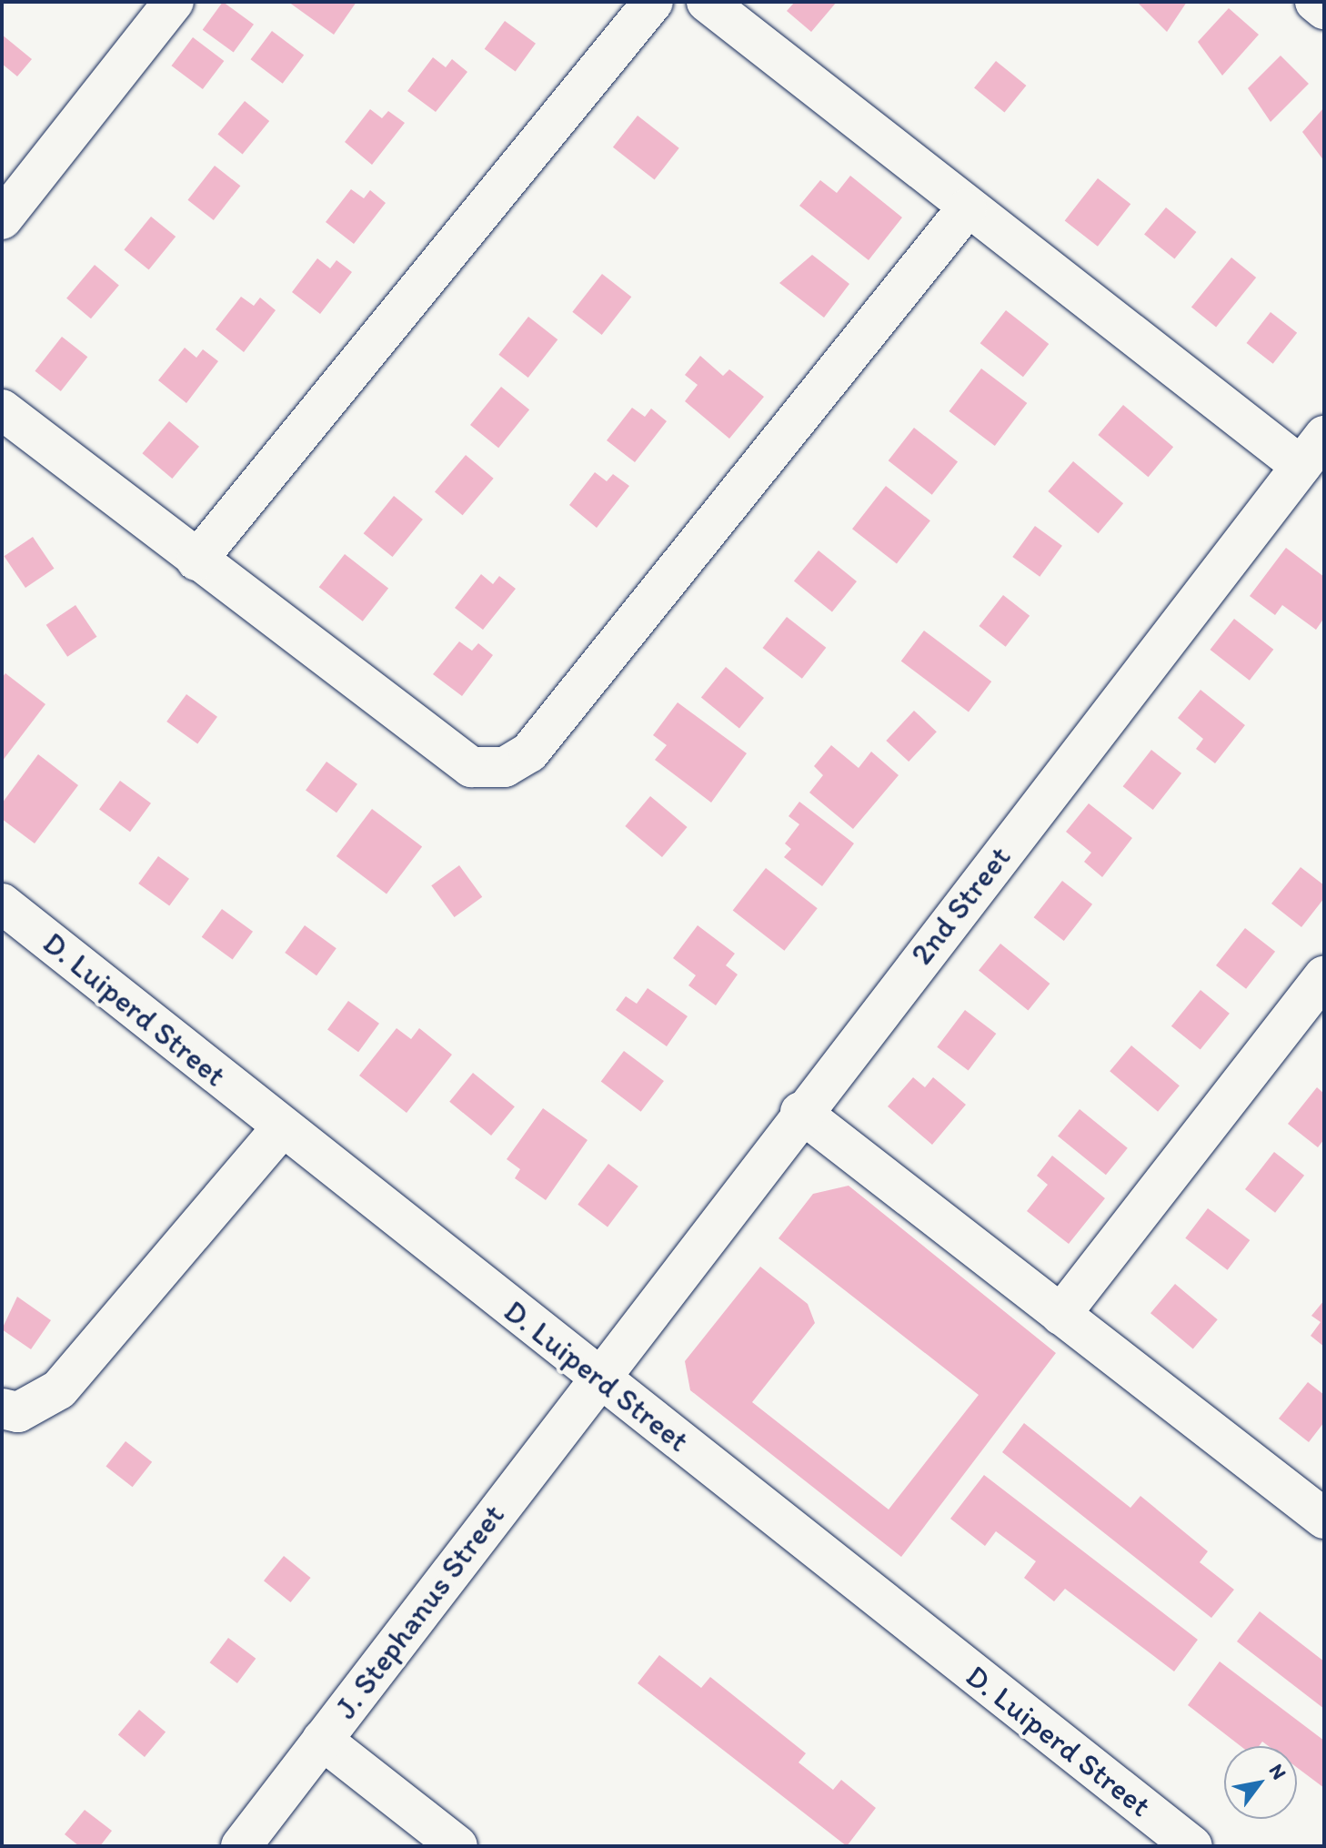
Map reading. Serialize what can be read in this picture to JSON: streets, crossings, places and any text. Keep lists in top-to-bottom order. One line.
{"streets":{"street":["2nd Street","D. Luiperd Street","J. Stephanus Street"]},"crossings":[["2nd Street","D. Luiperd Street"],["2nd Street","J. Stephanus Street"],["D. Luiperd Street","J. Stephanus Street"]],"north":"top right"}
